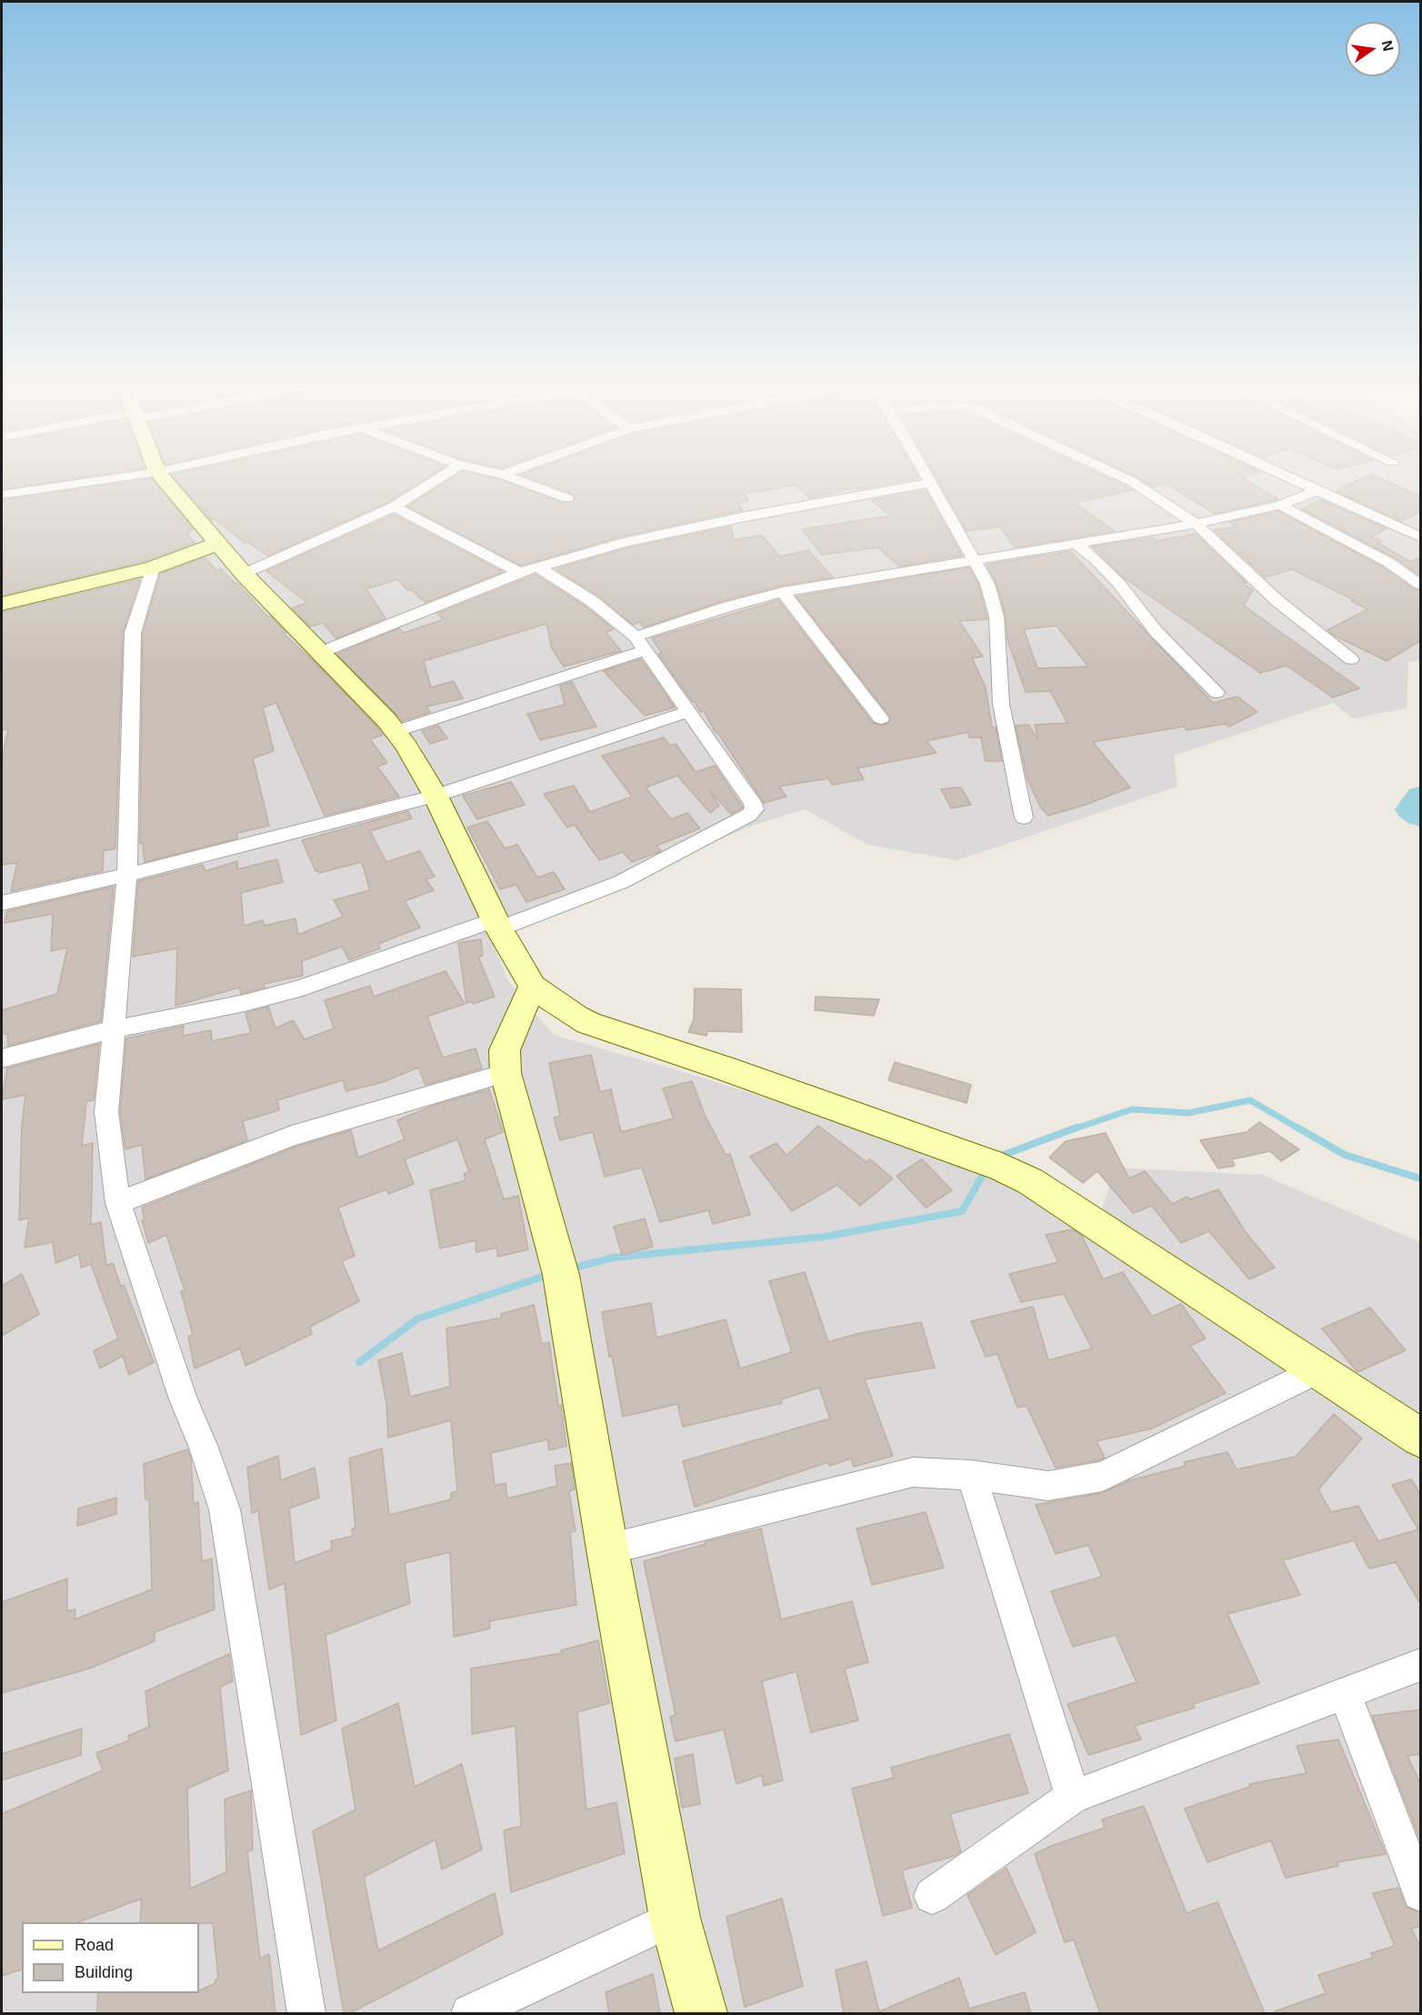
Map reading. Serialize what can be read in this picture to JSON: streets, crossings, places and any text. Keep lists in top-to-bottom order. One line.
{"legend":["Road","Building"],"north":"right"}
